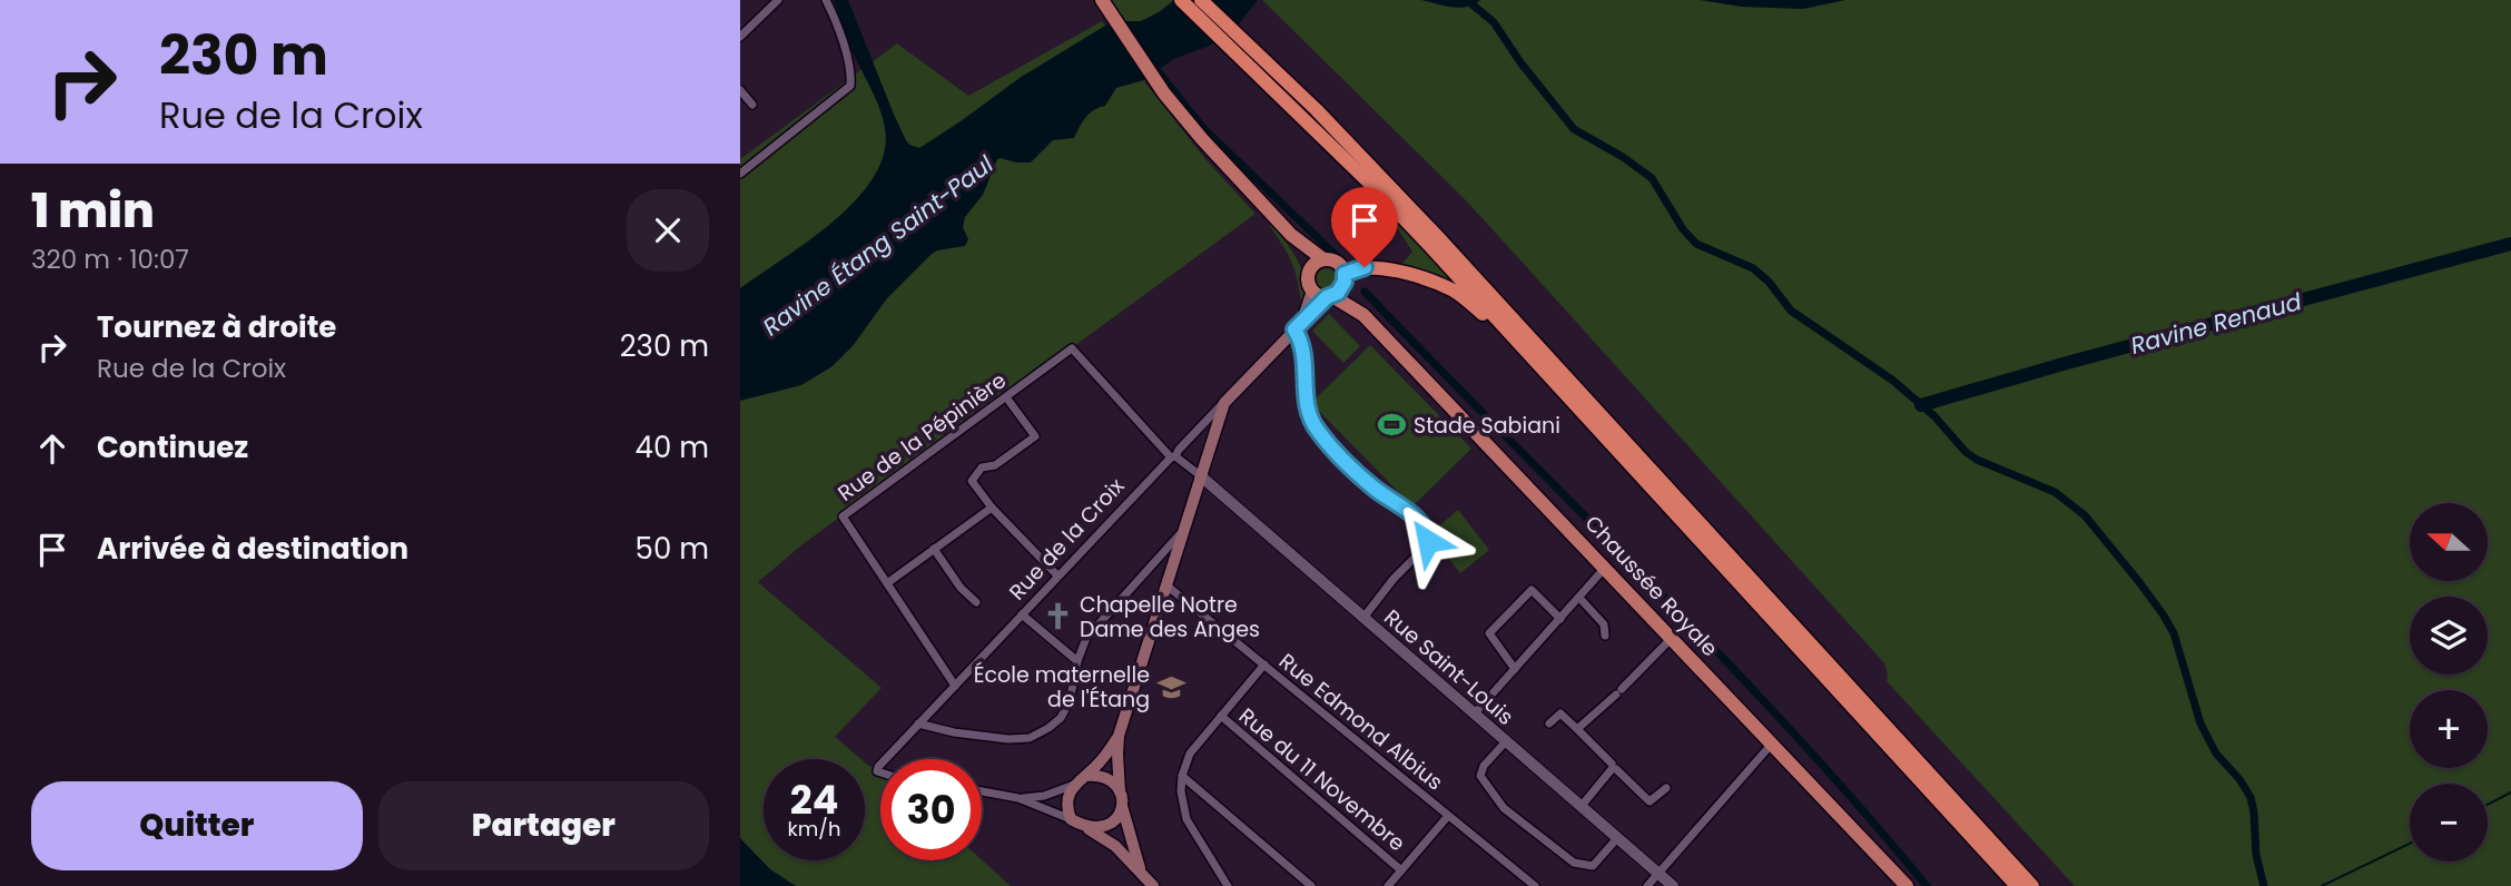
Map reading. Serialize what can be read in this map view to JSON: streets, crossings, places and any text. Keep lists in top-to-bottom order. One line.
{"streets":{"main road":["Rue de la Croix","Chaussée Royale"],"street":["Rue de la Pépinière","Rue Saint-Louis","Rue Edmond Albius","Rue du 11 Novembre"]},"crossings":[["Rue de la Pépinière","Rue de la Croix"],["Rue de la Croix","Chaussée Royale"]],"water":["Ravine Étang Saint-Paul","Ravine Renaud"],"places":{"sports":["Stade Sabiani"],"church":["Chapelle Notre Dame des Anges"],"school or university":["École maternelle de l'Étang"]},"north":"left","page":{"turn":["230 m","Rue de la Croix"],"heading":["1 min","320 m · 10:07"],"list":[{"name":"Tournez à droite","note":"Rue de la Croix","value":"230 m"},{"name":"Continuez","value":"40 m"},{"name":"Arrivée à destination","value":"50 m"}],"map_buttons":["+","−"],"speed":"24 km/h","limit":"30","buttons":["Quitter","Partager"]}}
